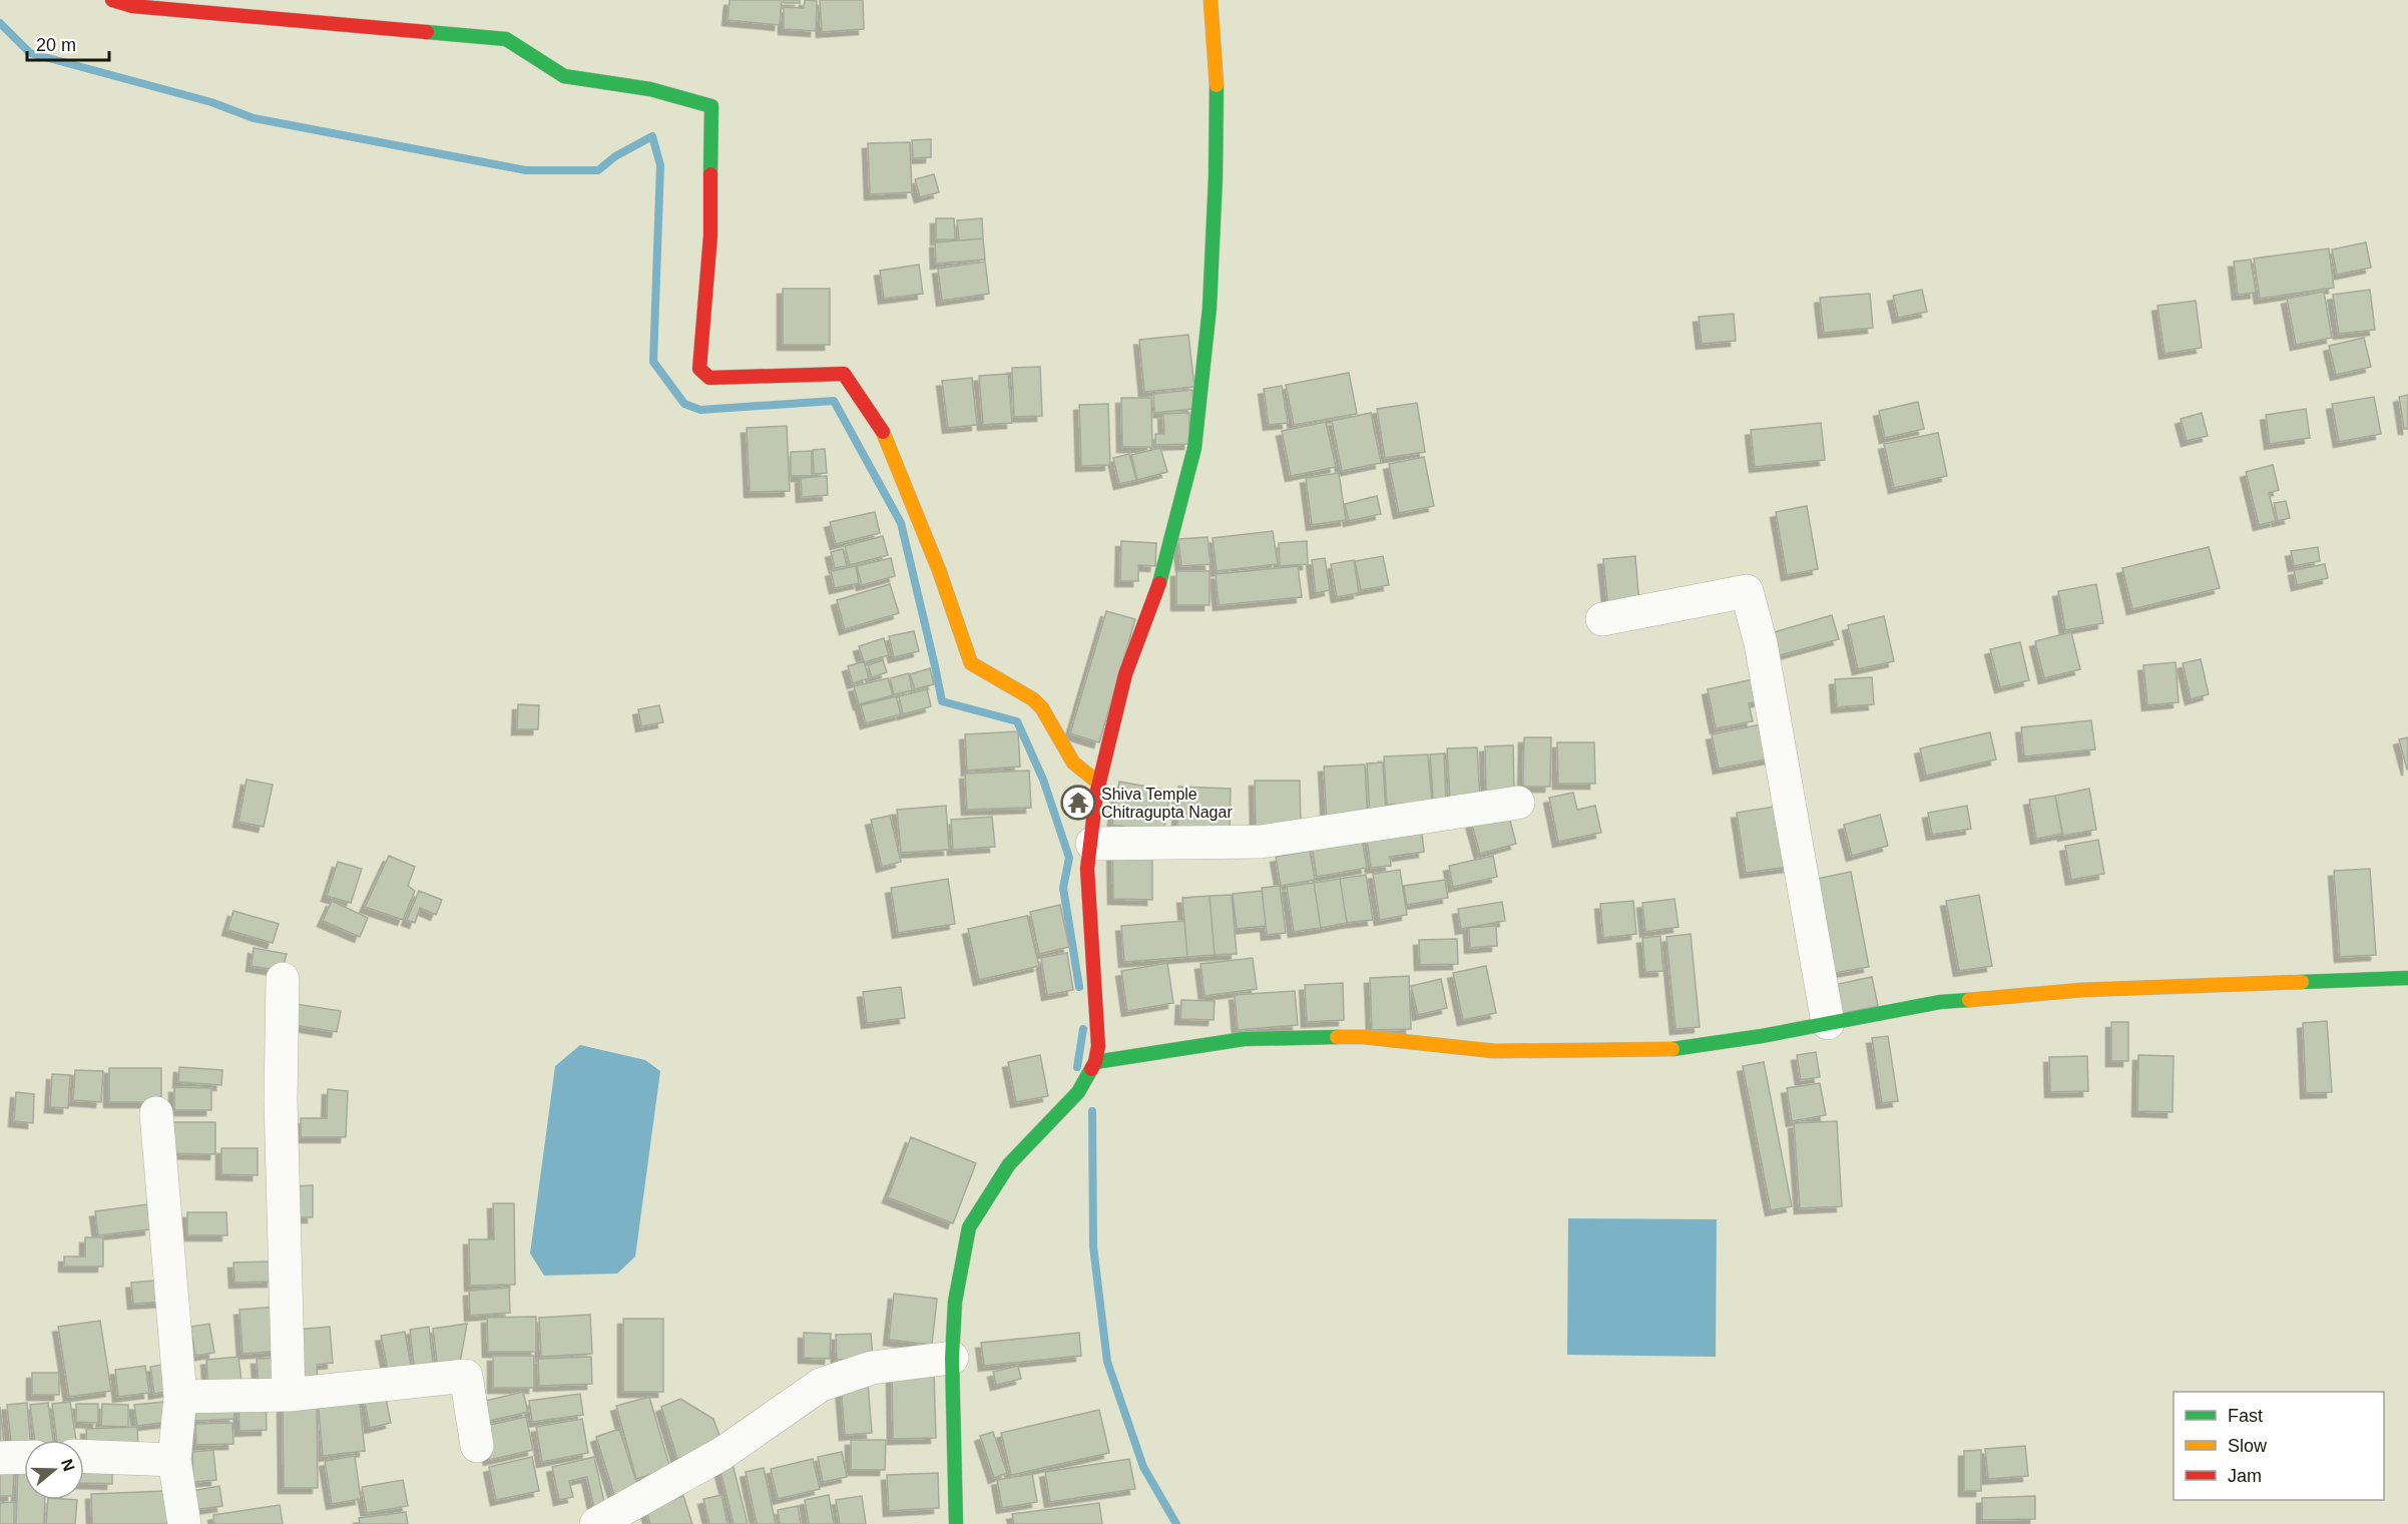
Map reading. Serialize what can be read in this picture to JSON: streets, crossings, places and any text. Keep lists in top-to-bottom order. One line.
{"places":{"temple":["Shiva Temple Chitragupta Nagar"]},"legend":["Fast","Slow","Jam"],"scale_bar":"20 m","north":"right"}
